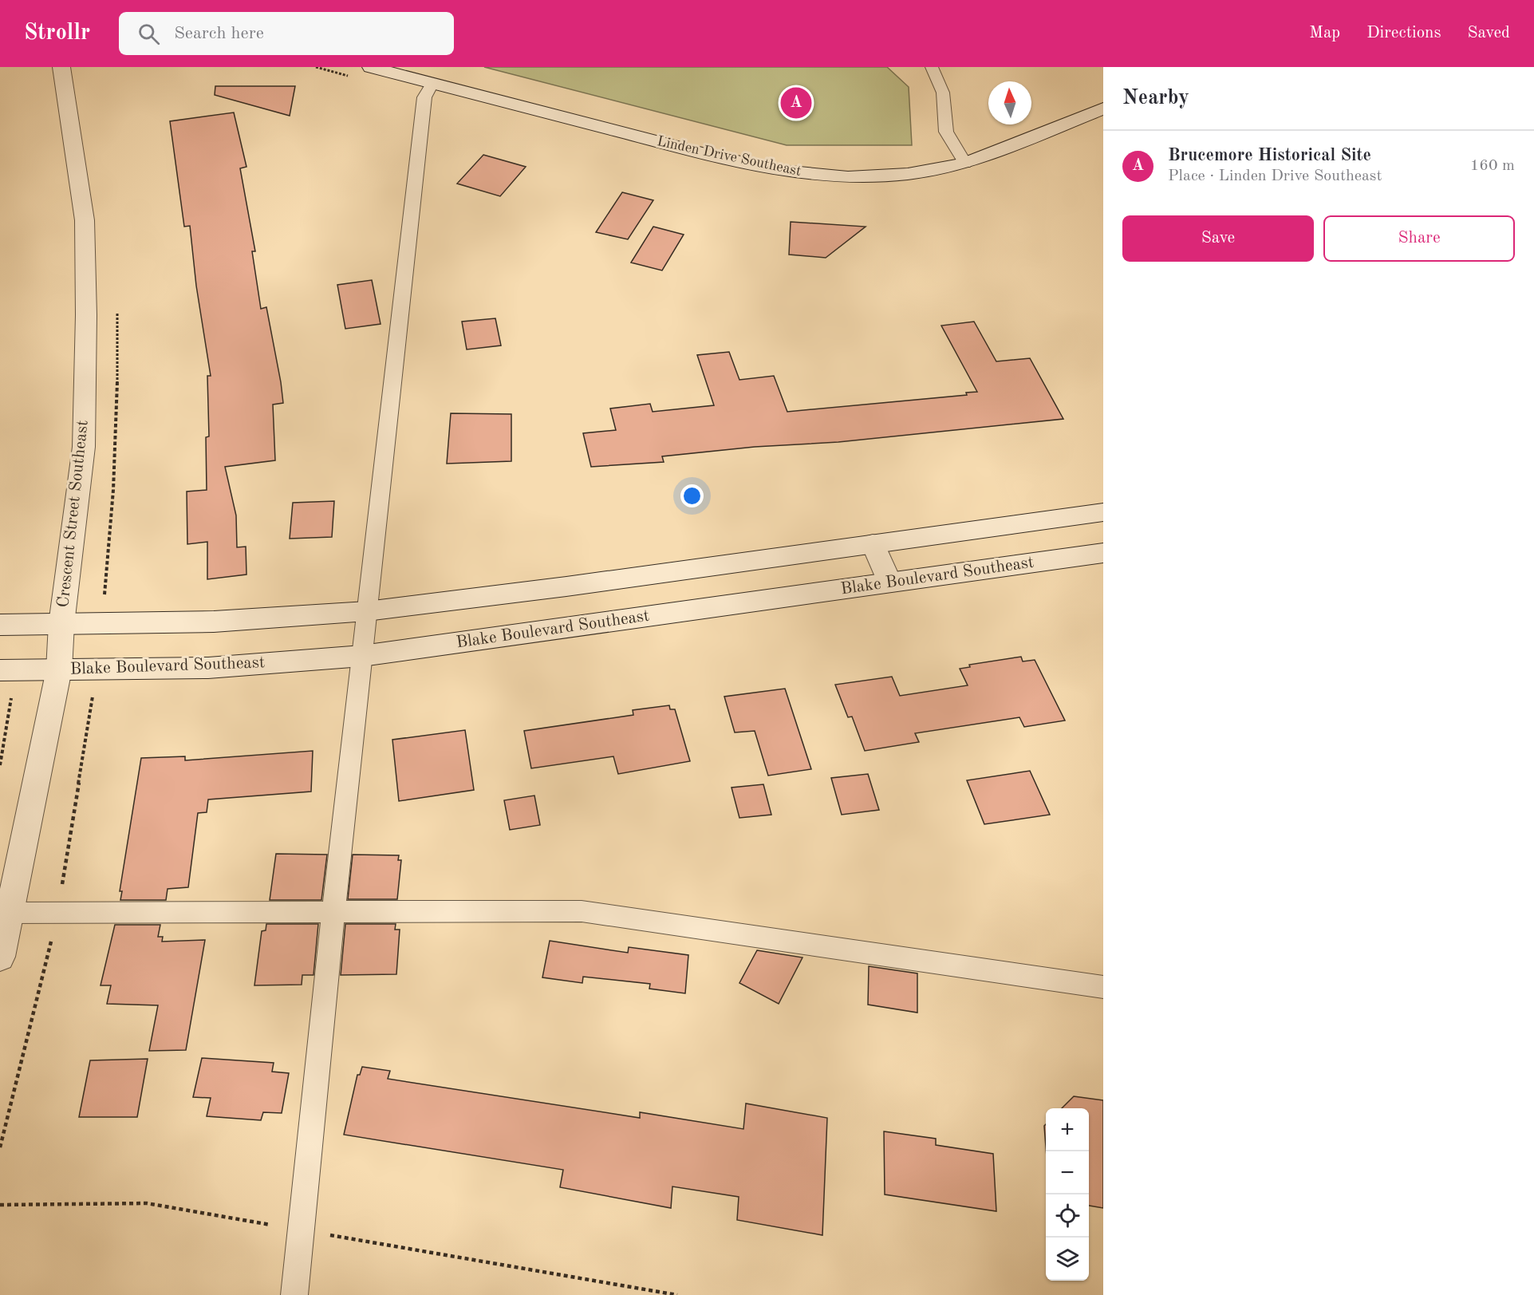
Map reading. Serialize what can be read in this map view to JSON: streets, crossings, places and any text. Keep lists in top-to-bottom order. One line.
{"streets":{"street":["Linden Drive Southeast","Crescent Street Southeast","Blake Boulevard Southeast"]},"crossings":[["Crescent Street Southeast","Blake Boulevard Southeast"]],"north":"top","page":{"header":"Strollr","search":"Search here","nav":["Map","Directions","Saved"],"heading":"Nearby","pins":"A","list":[{"mark":"A","name":"Brucemore Historical Site","note":"Place · Linden Drive Southeast","value":"160 m"}],"buttons":["Save","Share"],"map_buttons":["+","−"]}}
